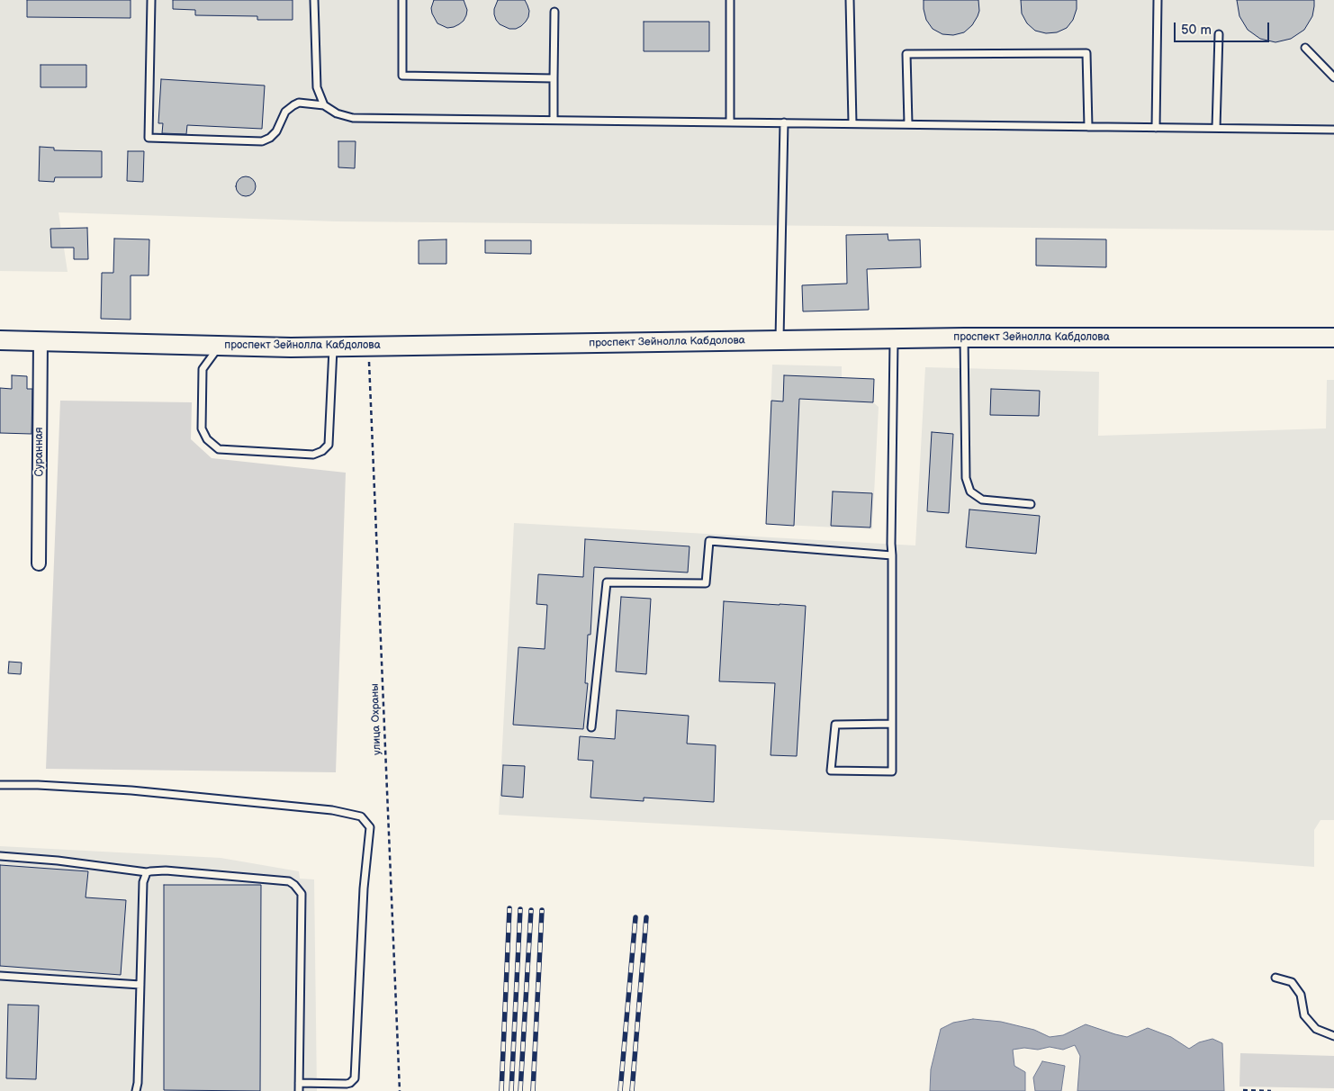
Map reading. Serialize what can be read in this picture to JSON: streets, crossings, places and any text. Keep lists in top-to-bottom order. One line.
{"streets":{"main road":["проспект Зейнолла Кабдолова"],"street":["Суранная"],"path":["улица Охраны"]},"crossings":[["проспект Зейнолла Кабдолова","Суранная"],["проспект Зейнолла Кабдолова","улица Охраны"]],"scale_bar":"50 m"}
